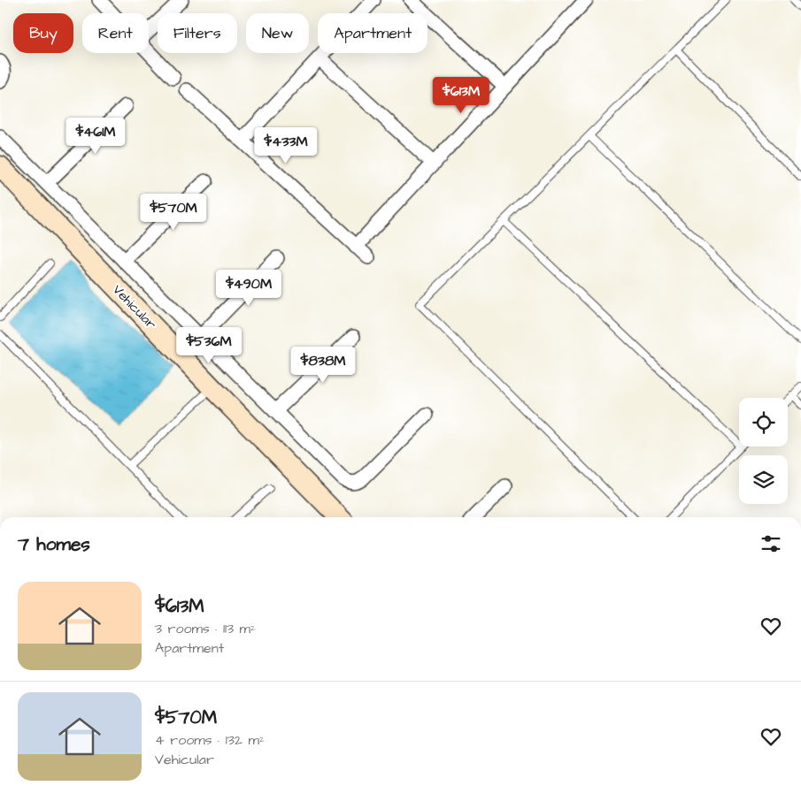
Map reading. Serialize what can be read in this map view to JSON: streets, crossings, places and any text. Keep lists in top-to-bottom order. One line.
{"streets":{"street":["Vehicular"]},"page":{"chip":["Buy","Rent","Filters","New","Apartment"],"price":["$613M","$461M","$433M","$570M","$490M","$536M","$838M"],"heading":"7 homes","list":[{"name":"$613M","note":"3 rooms · 113 m² · Apartment"},{"name":"$570M","note":"4 rooms · 132 m² · Vehicular"}]}}
